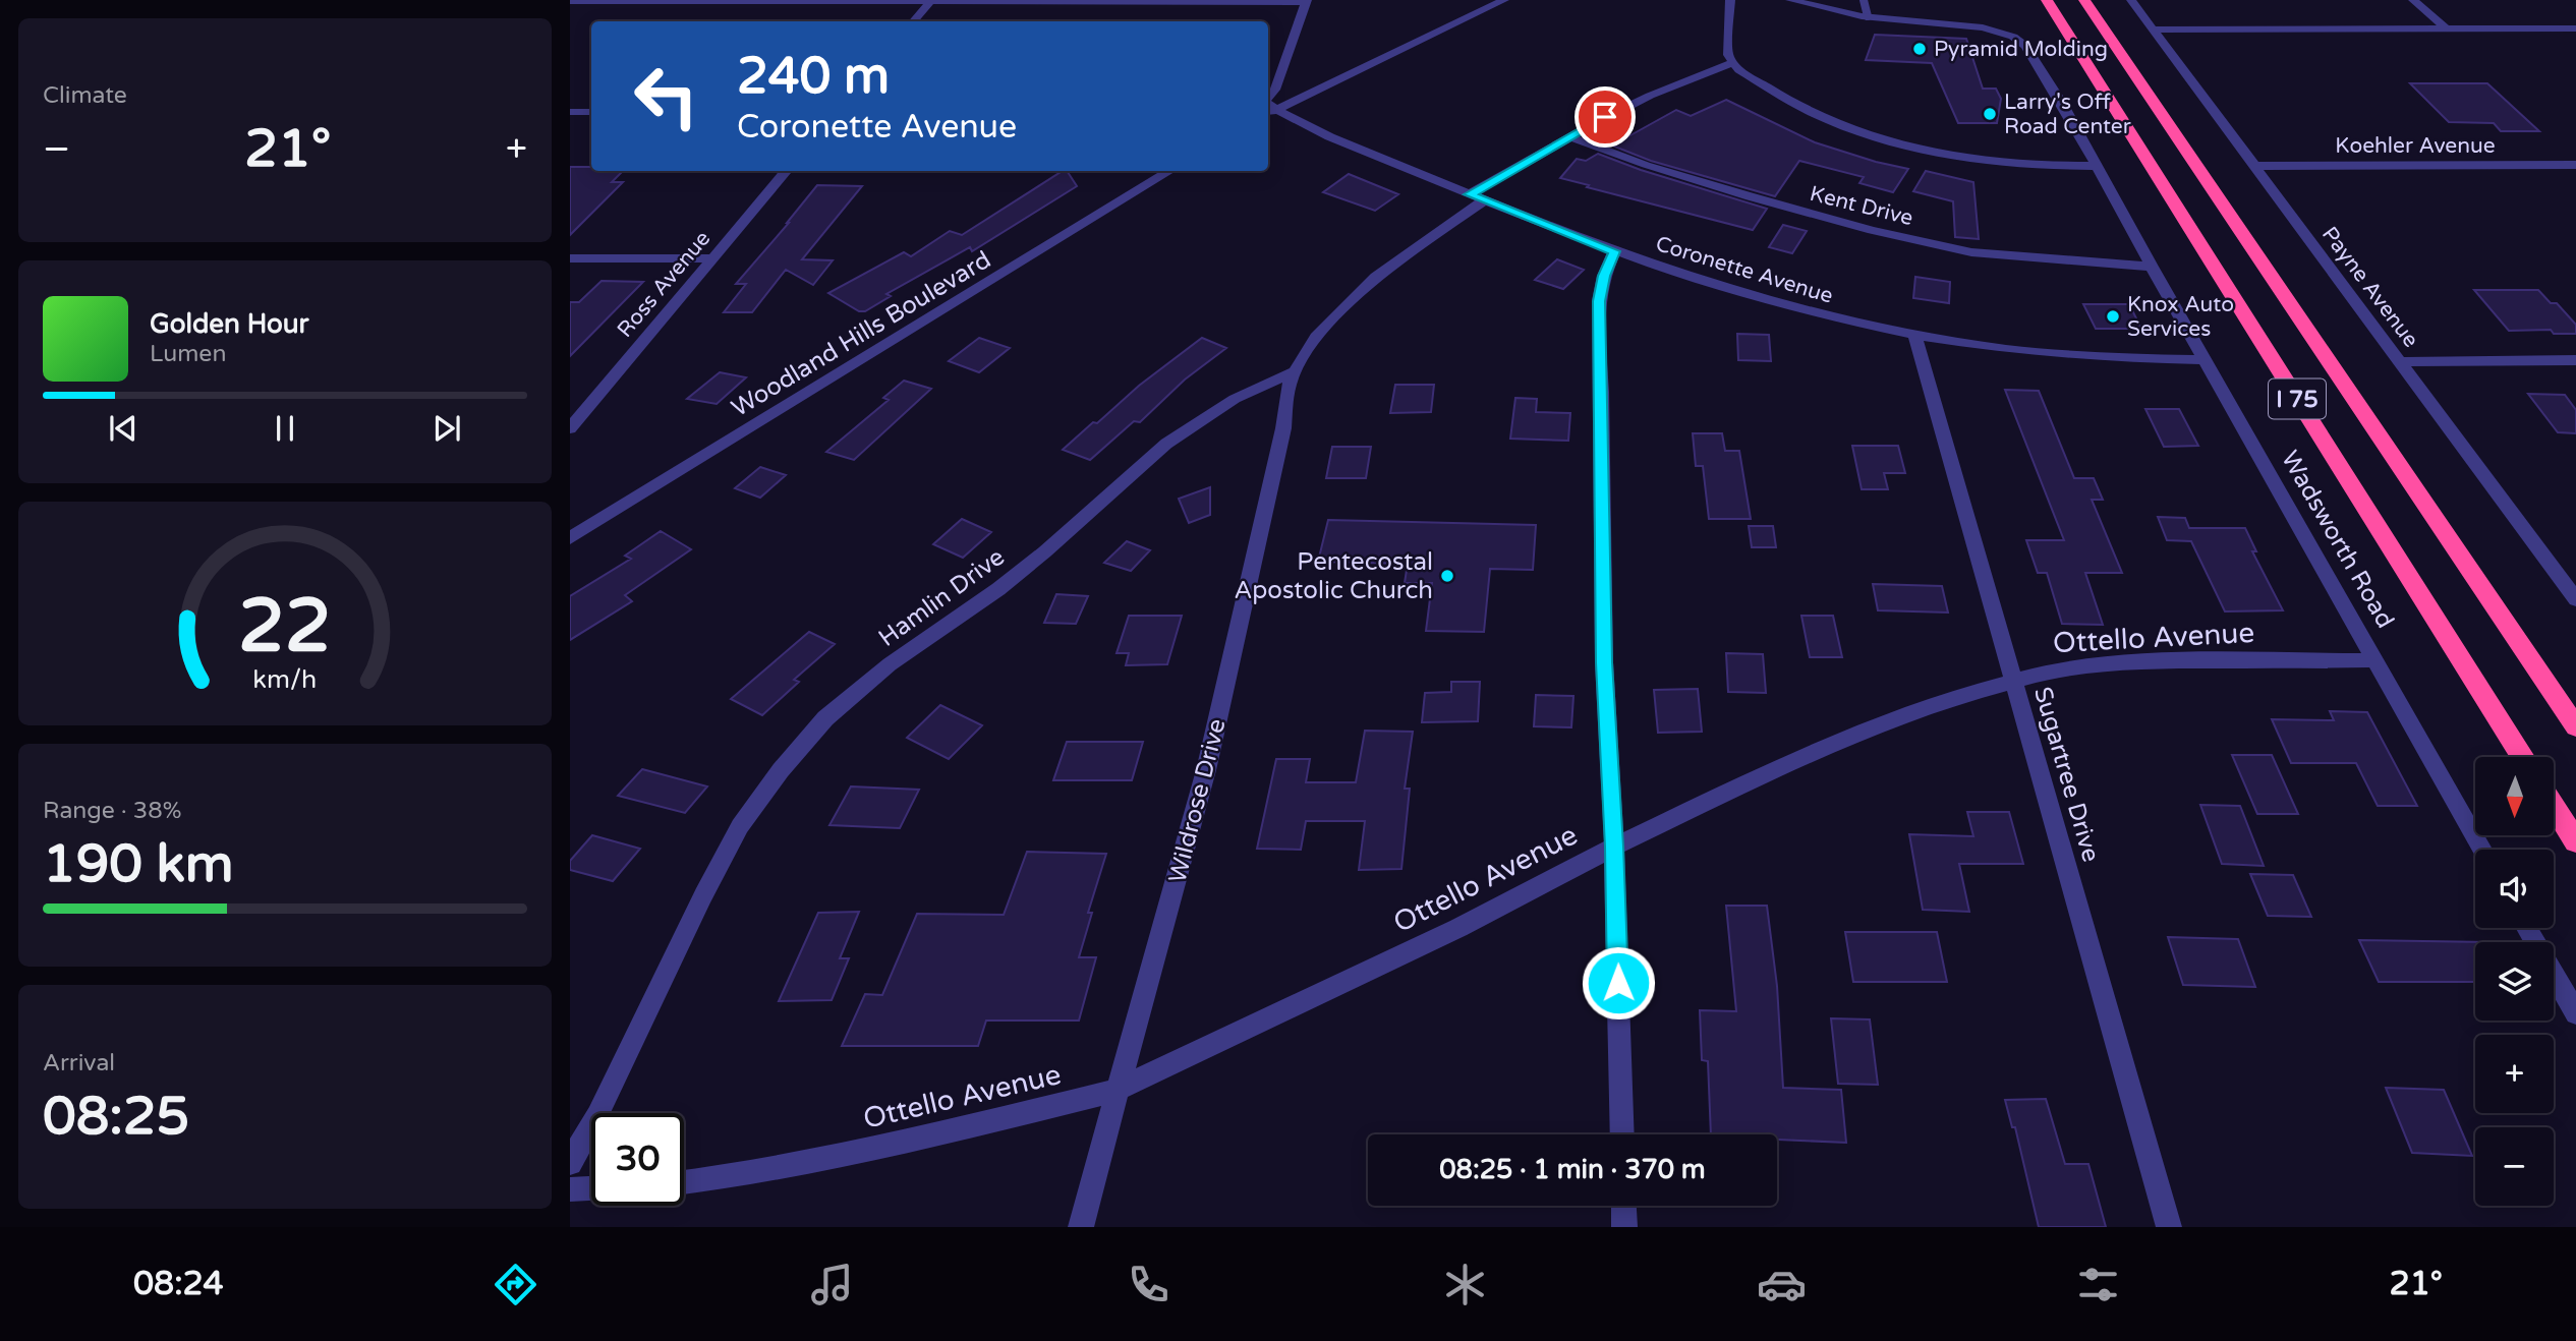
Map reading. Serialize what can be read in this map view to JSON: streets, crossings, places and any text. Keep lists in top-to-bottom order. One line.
{"streets":{"highway":["I 75"],"street":["Koehler Avenue","Kent Drive","Coronette Avenue","Ross Avenue","Payne Avenue","Woodland Hills Boulevard","Wadsworth Road","Hamlin Drive","Ottello Avenue","Sugartree Drive","Wildrose Drive"]},"crossings":[["Koehler Avenue","Payne Avenue"],["Kent Drive","Wadsworth Road"],["Coronette Avenue","Wadsworth Road"],["Coronette Avenue","Sugartree Drive"],["Wadsworth Road","Ottello Avenue"],["Hamlin Drive","Wildrose Drive"],["Ottello Avenue","Sugartree Drive"],["Ottello Avenue","Wildrose Drive"]],"places":["Pyramid Molding","Larry's Off Road Center","Knox Auto Services","Pentecostal Apostolic Church"],"north":"bottom","page":{"tile":["Climate",["Range · 38%","190 km"],["Arrival","08:25"]],"turn":["240 m","Coronette Avenue"],"heat":["−","21°","+"],"song":["Golden Hour","Lumen"],"map_buttons":["+","−"],"limit":"30","trip":"08:25 · 1 min · 370 m","tabs":["08:24","21°"],"gauge":["22","km/h"]}}
